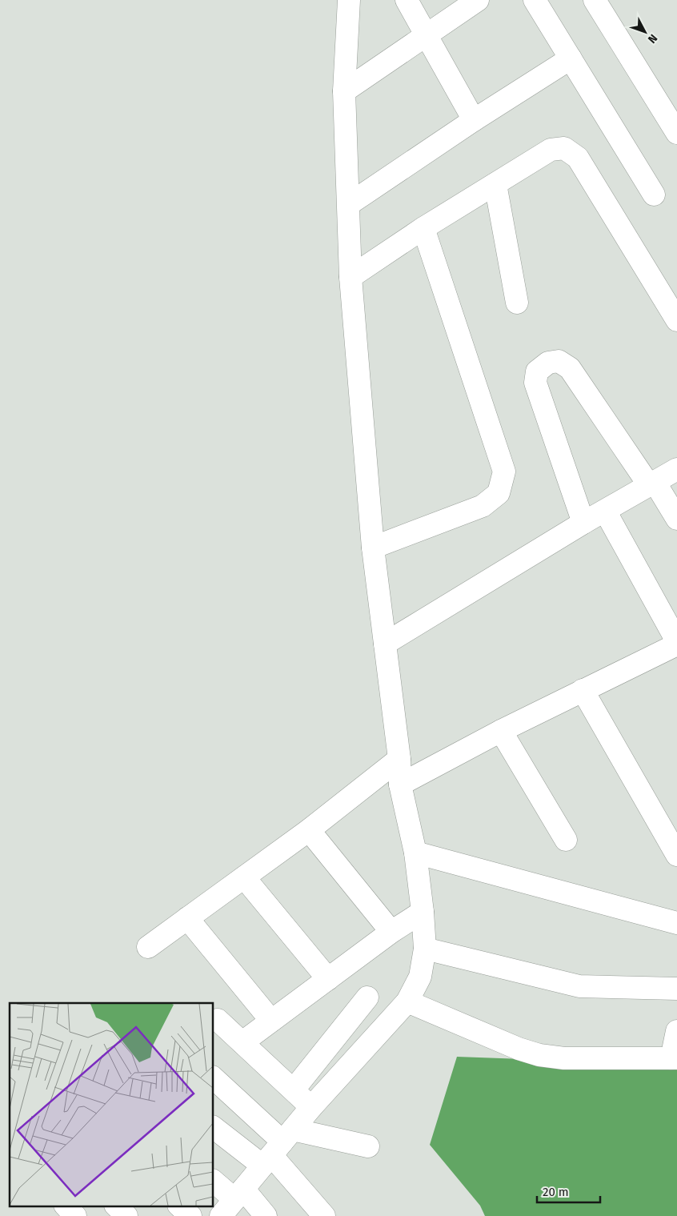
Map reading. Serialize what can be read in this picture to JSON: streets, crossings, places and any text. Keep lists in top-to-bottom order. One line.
{"scale_bar":"20 m","north":"bottom right"}
